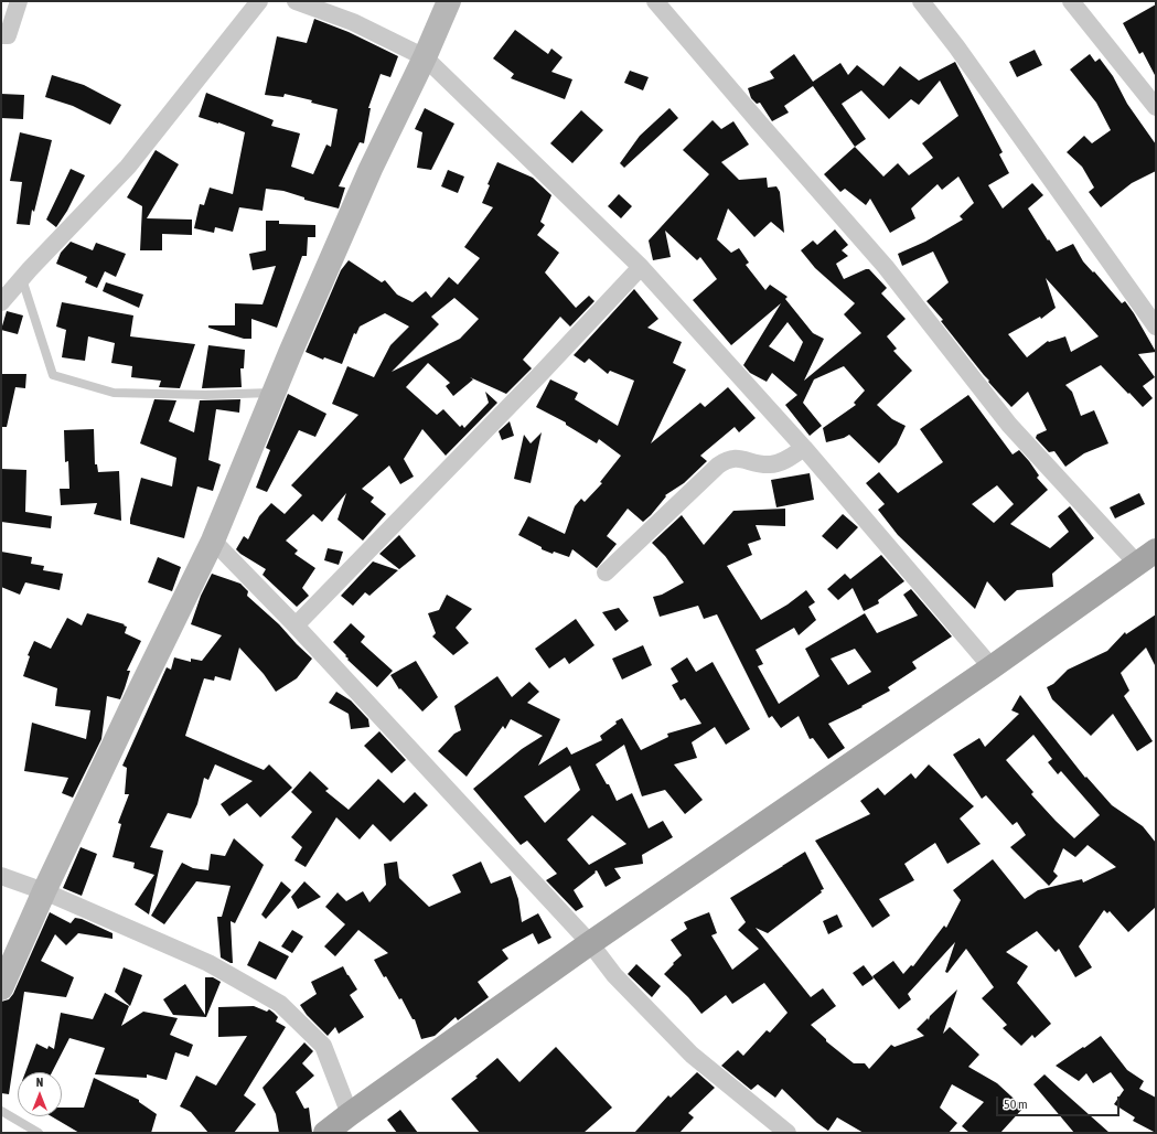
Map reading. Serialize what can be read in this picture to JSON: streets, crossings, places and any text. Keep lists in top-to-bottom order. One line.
{"scale_bar":"50 m","north":"top"}
